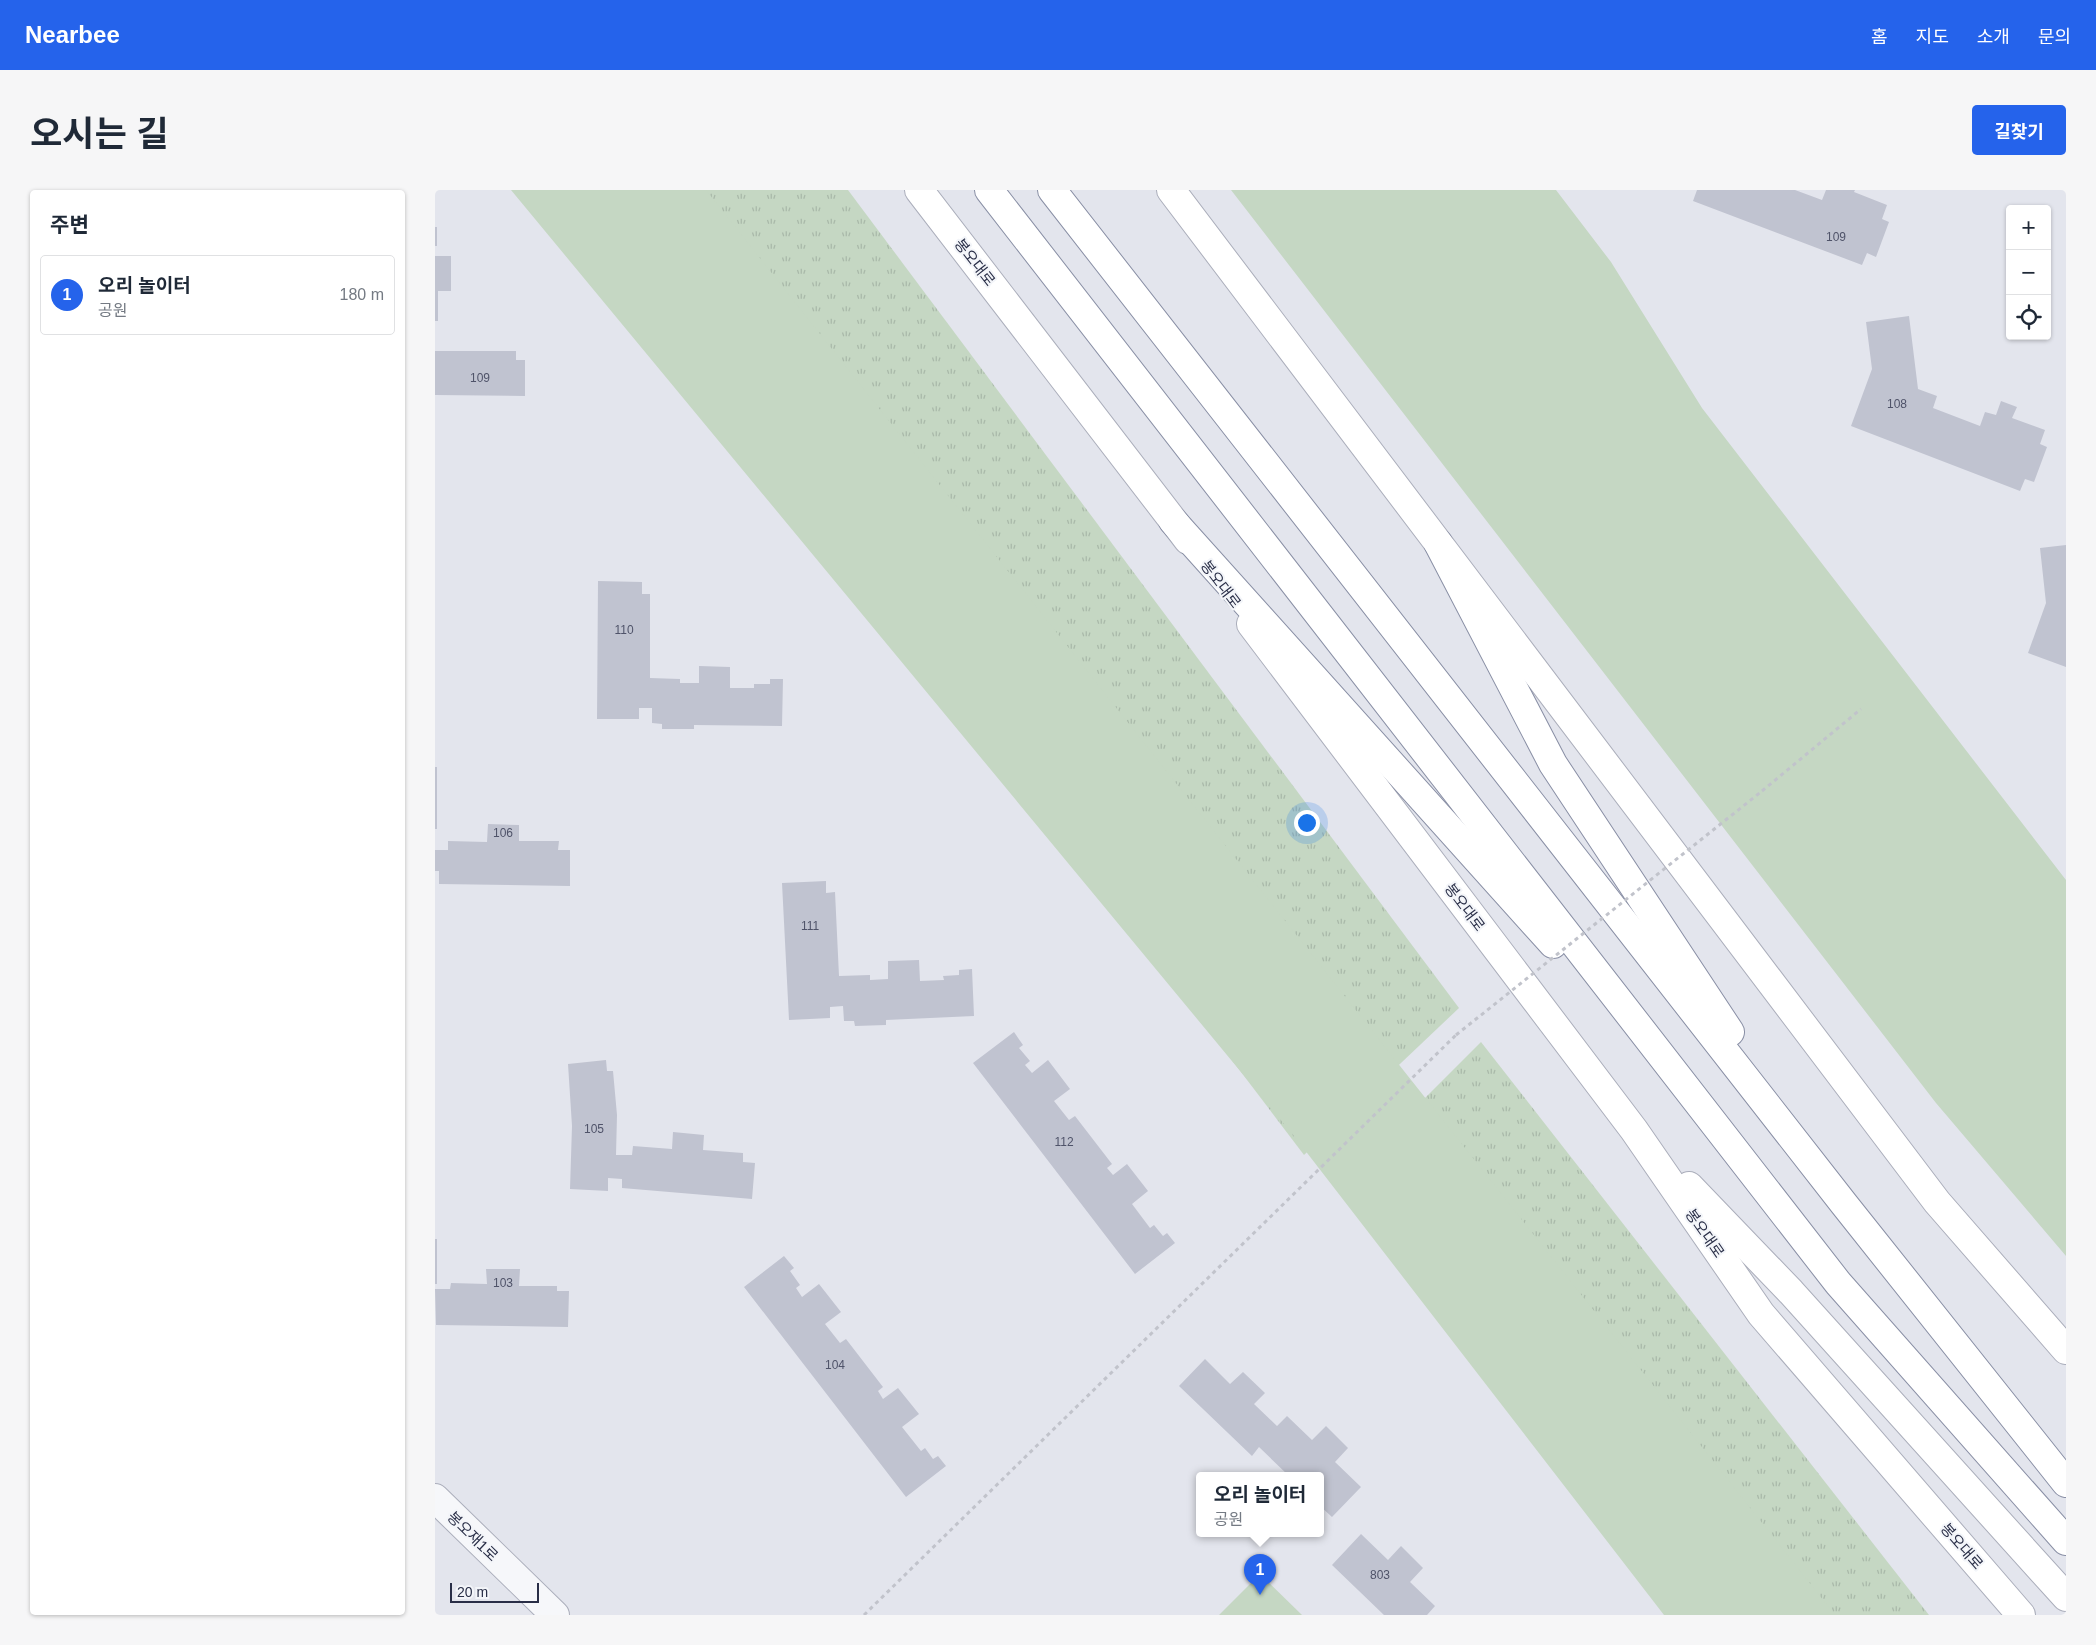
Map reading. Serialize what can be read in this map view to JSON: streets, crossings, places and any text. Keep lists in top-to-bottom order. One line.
{"streets":{"main road":["봉오대로"],"street":["봉오재1로"]},"house_numbers":["109","109","108","110","106","111","105","112","103","104","803"],"scale_bar":"20 m","page":{"header":"Nearbee","nav":["홈","지도","소개","문의"],"title":"오시는 길","buttons":"길찾기","heading":"주변","map_buttons":["+","−"],"list":[{"mark":"1","name":"오리 놀이터","note":"공원","value":"180 m"}],"popup":["오리 놀이터","공원"],"pins":"1","scale":"20 m"}}
